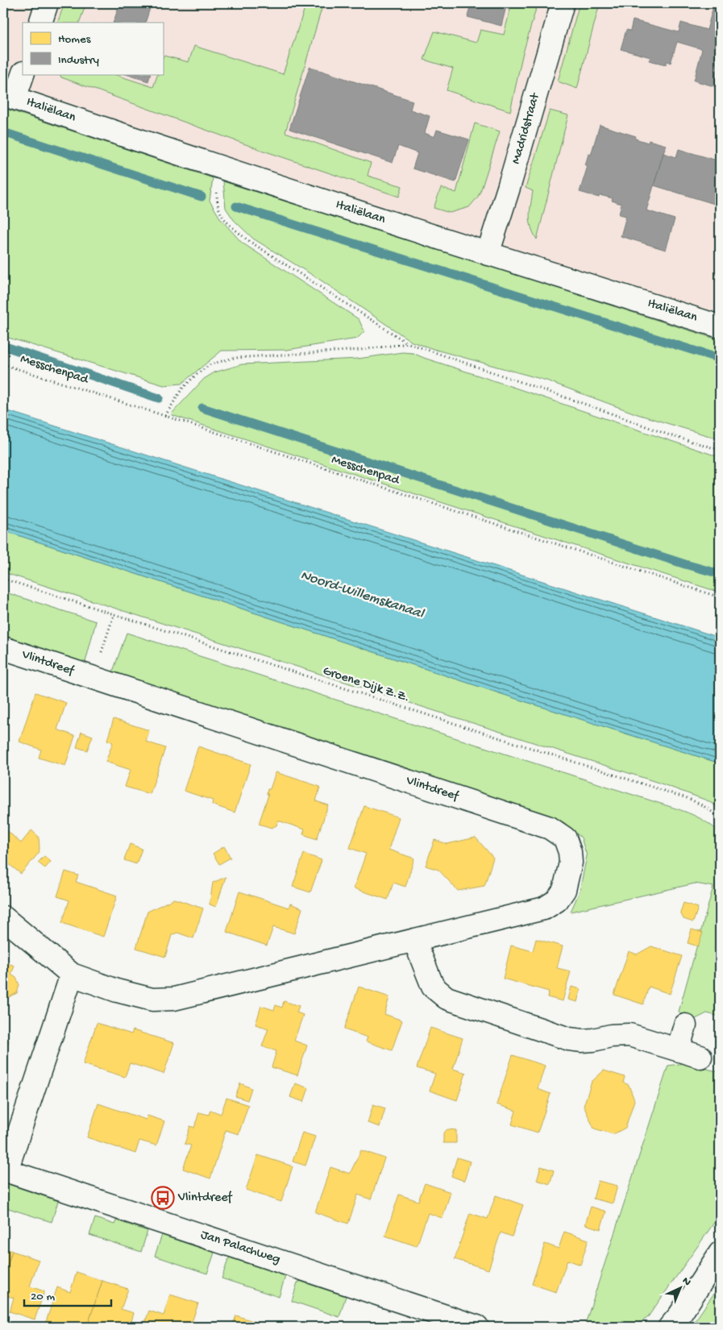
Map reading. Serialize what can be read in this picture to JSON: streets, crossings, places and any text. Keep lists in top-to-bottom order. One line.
{"streets":{"street":["Italiëlaan","Madridstraat","Vlintdreef","Jan Palachweg"],"path":["Messchenpad","Groene Dijk Z.Z."]},"crossings":[["Italiëlaan","Madridstraat"]],"water":["Noord-Willemskanaal"],"places":{"bus stop":["Vlintdreef"]},"legend":["Homes","Industry"],"scale_bar":"20 m","north":"top right"}
